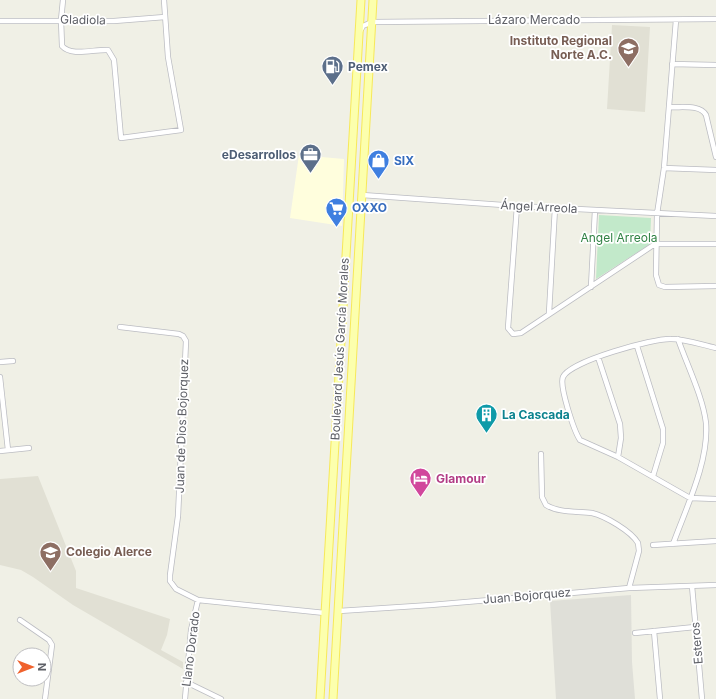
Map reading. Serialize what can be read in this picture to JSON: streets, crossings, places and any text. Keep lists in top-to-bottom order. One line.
{"streets":{"main road":["Boulevard Jesús García Morales"],"street":["Gladiola","Lázaro Mercado","Ángel Arreola","Juan de Dios Bojorquez","Juan Bojorquez","Esteros","Llano Dorado"]},"crossings":[["Lázaro Mercado","Boulevard Jesús García Morales"],["Ángel Arreola","Boulevard Jesús García Morales"],["Boulevard Jesús García Morales","Juan Bojorquez"],["Juan de Dios Bojorquez","Llano Dorado"],["Juan Bojorquez","Esteros"]],"parks":["Angel Arreola"],"places":{"school or university":["Instituto Regional Norte A.C.","Colegio Alerce"],"fuel station":["Pemex"],"office":["eDesarrollos"],"shop":["SIX"],"supermarket":["OXXO"],"building":["La Cascada"],"hotel":["Glamour"]},"north":"right"}
